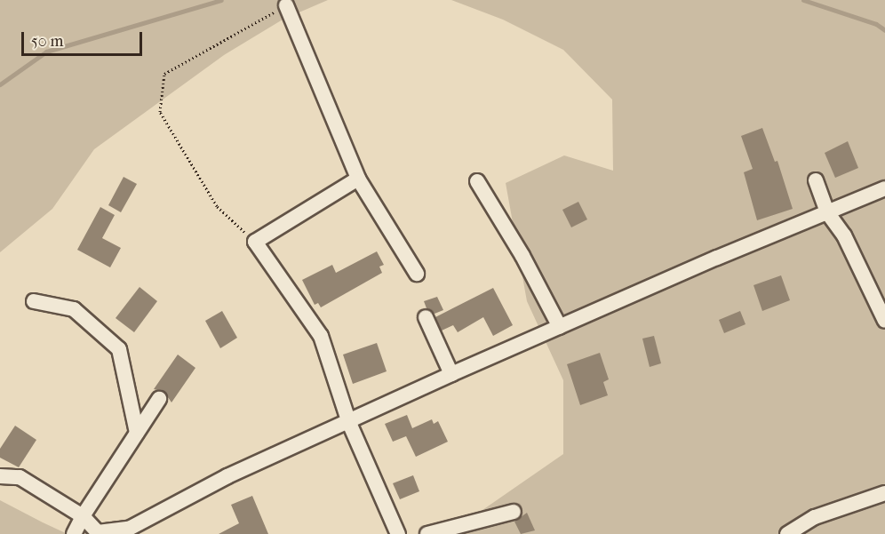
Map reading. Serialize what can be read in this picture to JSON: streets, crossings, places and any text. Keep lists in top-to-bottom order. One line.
{"scale_bar":"50 m"}
